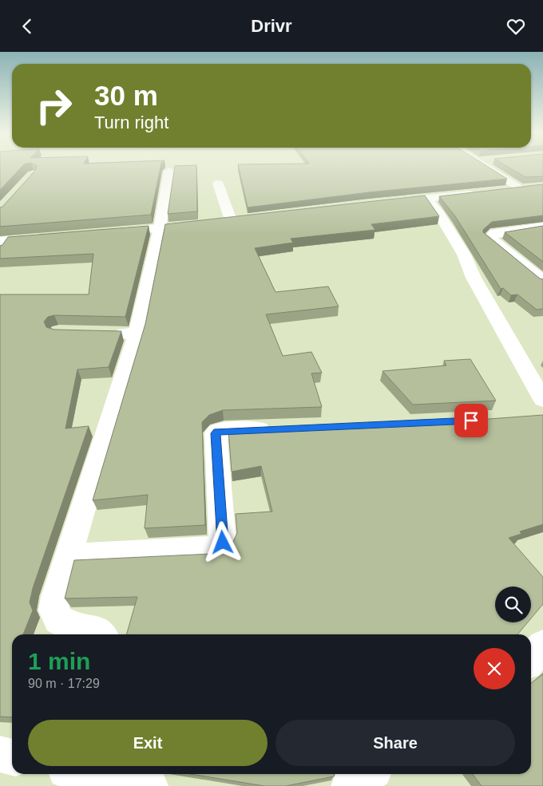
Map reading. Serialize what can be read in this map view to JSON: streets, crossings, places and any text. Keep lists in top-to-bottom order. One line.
{"page":{"header":"Drivr","turn":["30 m","Turn right"],"heading":["1 min","90 m · 17:29"],"buttons":["Exit","Share"]}}
